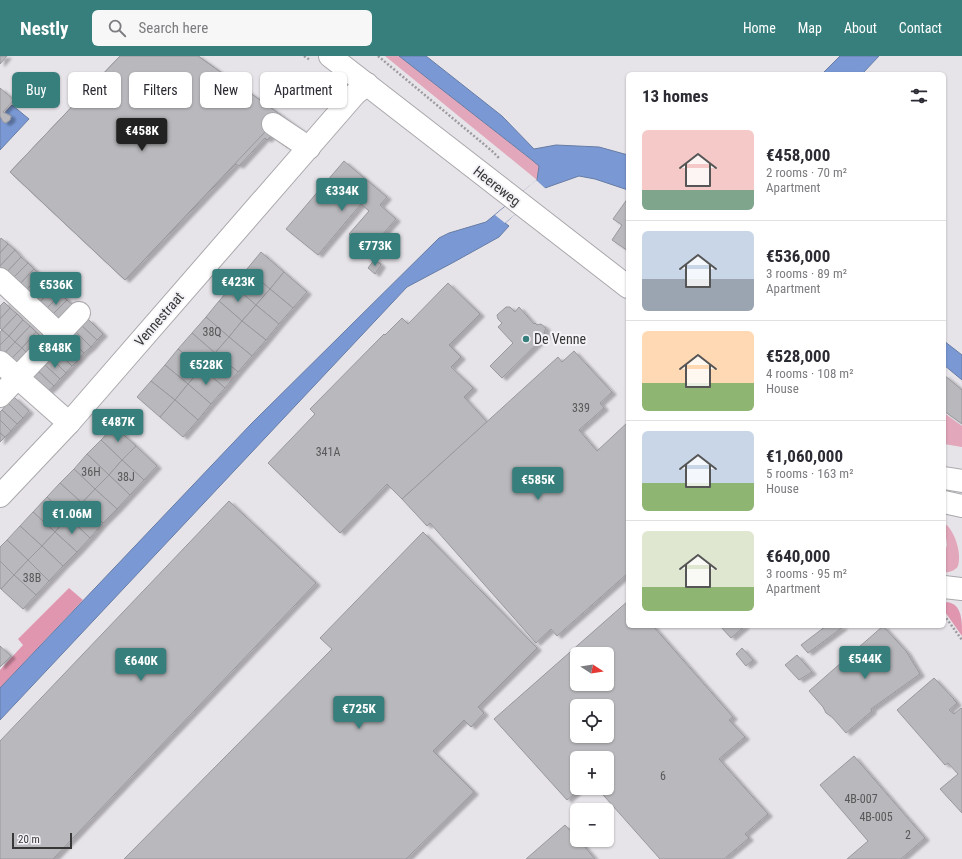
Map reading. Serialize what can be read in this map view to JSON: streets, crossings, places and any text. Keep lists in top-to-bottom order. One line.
{"streets":{"main road":["Heereweg","Vennestraat"]},"places":["De Venne"],"house_numbers":["38Q","339","341A","36H","38J","38B","6","4B-007","4B-005","2"],"scale_bar":"20 m","north":"right","page":{"header":"Nestly","search":"Search here","nav":["Home","Map","About","Contact"],"chip":["Buy","Rent","Filters","New","Apartment"],"heading":"13 homes","price":["€458K","€334K","€773K","€423K","€536K","€848K","€528K","€487K","€585K","€1.06M","€544K","€640K","€725K"],"list":[{"name":"€458,000","note":"2 rooms · 70 m² · Apartment"},{"name":"€536,000","note":"3 rooms · 89 m² · Apartment"},{"name":"€528,000","note":"4 rooms · 108 m² · House"},{"name":"€1,060,000","note":"5 rooms · 163 m² · House"},{"name":"€640,000","note":"3 rooms · 95 m² · Apartment"}],"map_buttons":["+","−"],"scale":"20 m"}}
